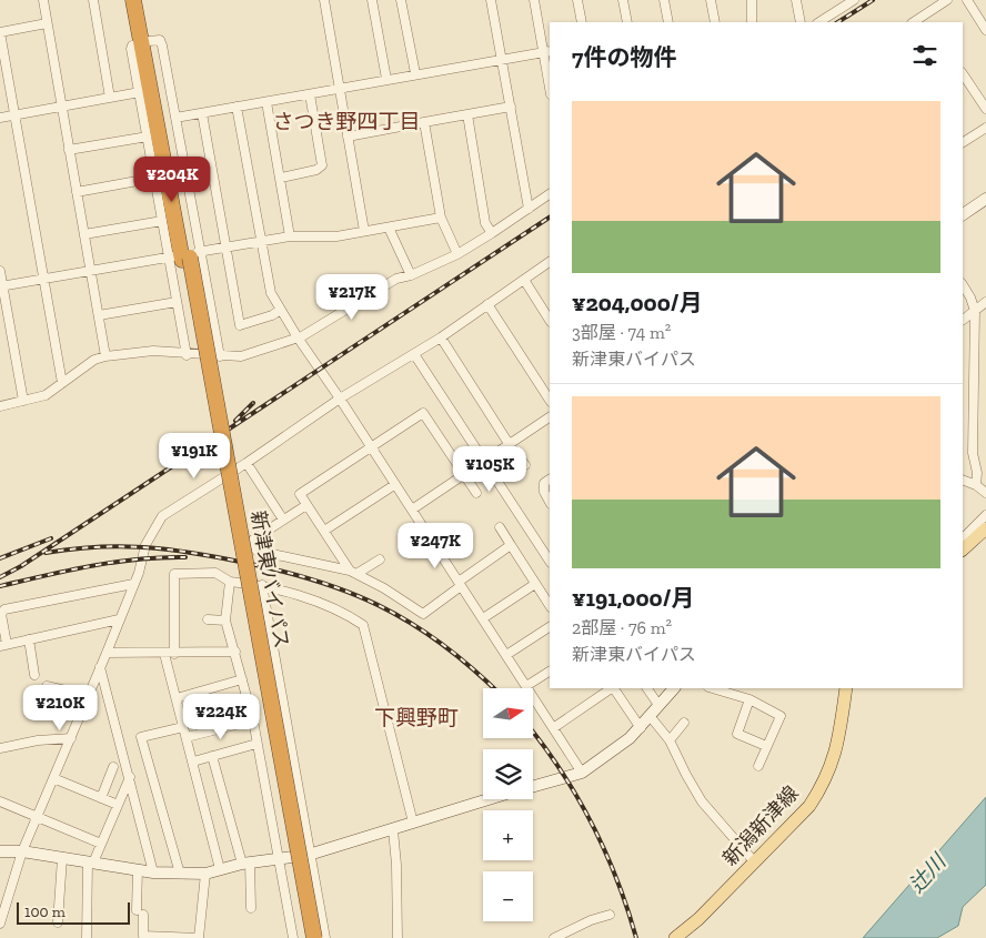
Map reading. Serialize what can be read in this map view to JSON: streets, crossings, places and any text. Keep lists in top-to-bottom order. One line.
{"streets":{"highway":["新津東バイパス"],"main road":["新潟新津線"]},"districts":["さつき野四丁目","下興野町"],"water":["辻川"],"scale_bar":"100 m","north":"right","page":{"heading":"7件の物件","list":[{"name":"¥204,000/月","note":"3部屋 · 74 m² · 新津東バイパス"},{"name":"¥191,000/月","note":"2部屋 · 76 m² · 新津東バイパス"}],"price":["¥204K","¥217K","¥191K","¥105K","¥247K","¥210K","¥224K"],"map_buttons":["+","−"],"scale":"100 m"}}
